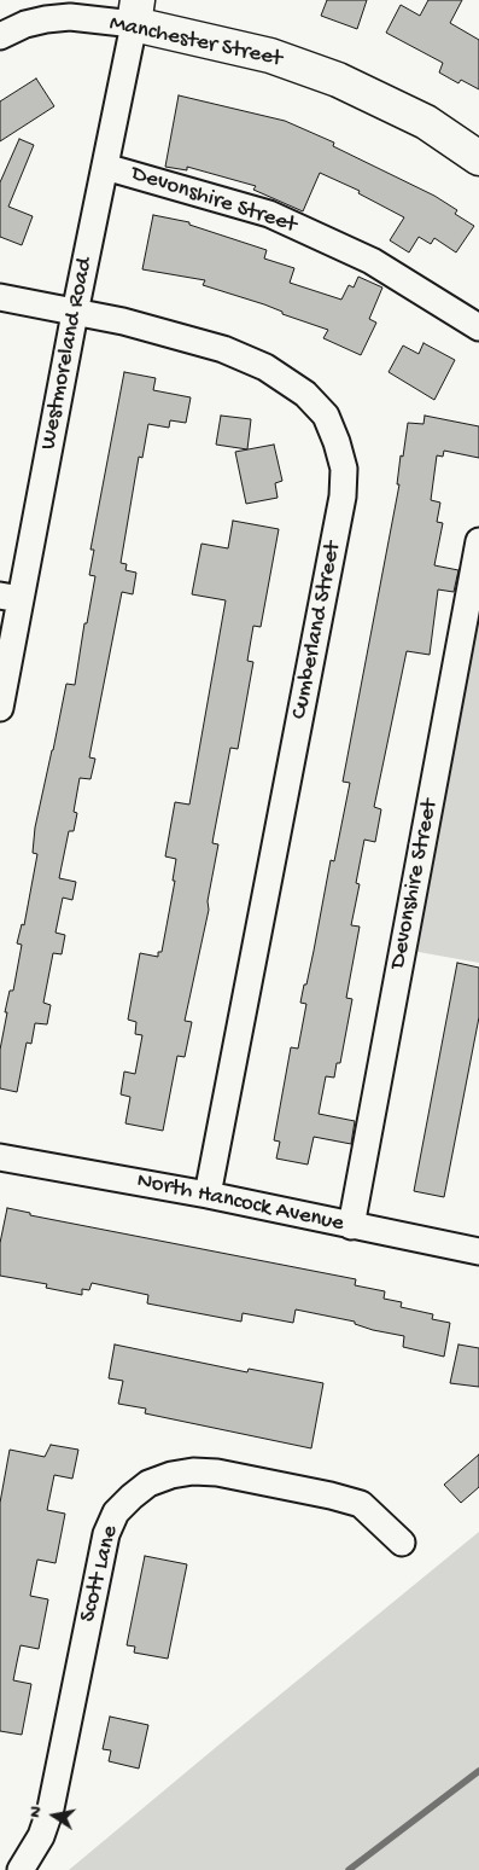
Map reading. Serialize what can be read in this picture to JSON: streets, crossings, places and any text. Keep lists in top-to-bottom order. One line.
{"streets":{"street":["Manchester Street","Devonshire Street","Westmoreland Road","Cumberland Street","North Hancock Avenue","Scott Lane"]},"crossings":[["Manchester Street","Westmoreland Road"],["Devonshire Street","Westmoreland Road"],["Devonshire Street","North Hancock Avenue"],["Westmoreland Road","Cumberland Street"],["Cumberland Street","North Hancock Avenue"]],"north":"left"}
